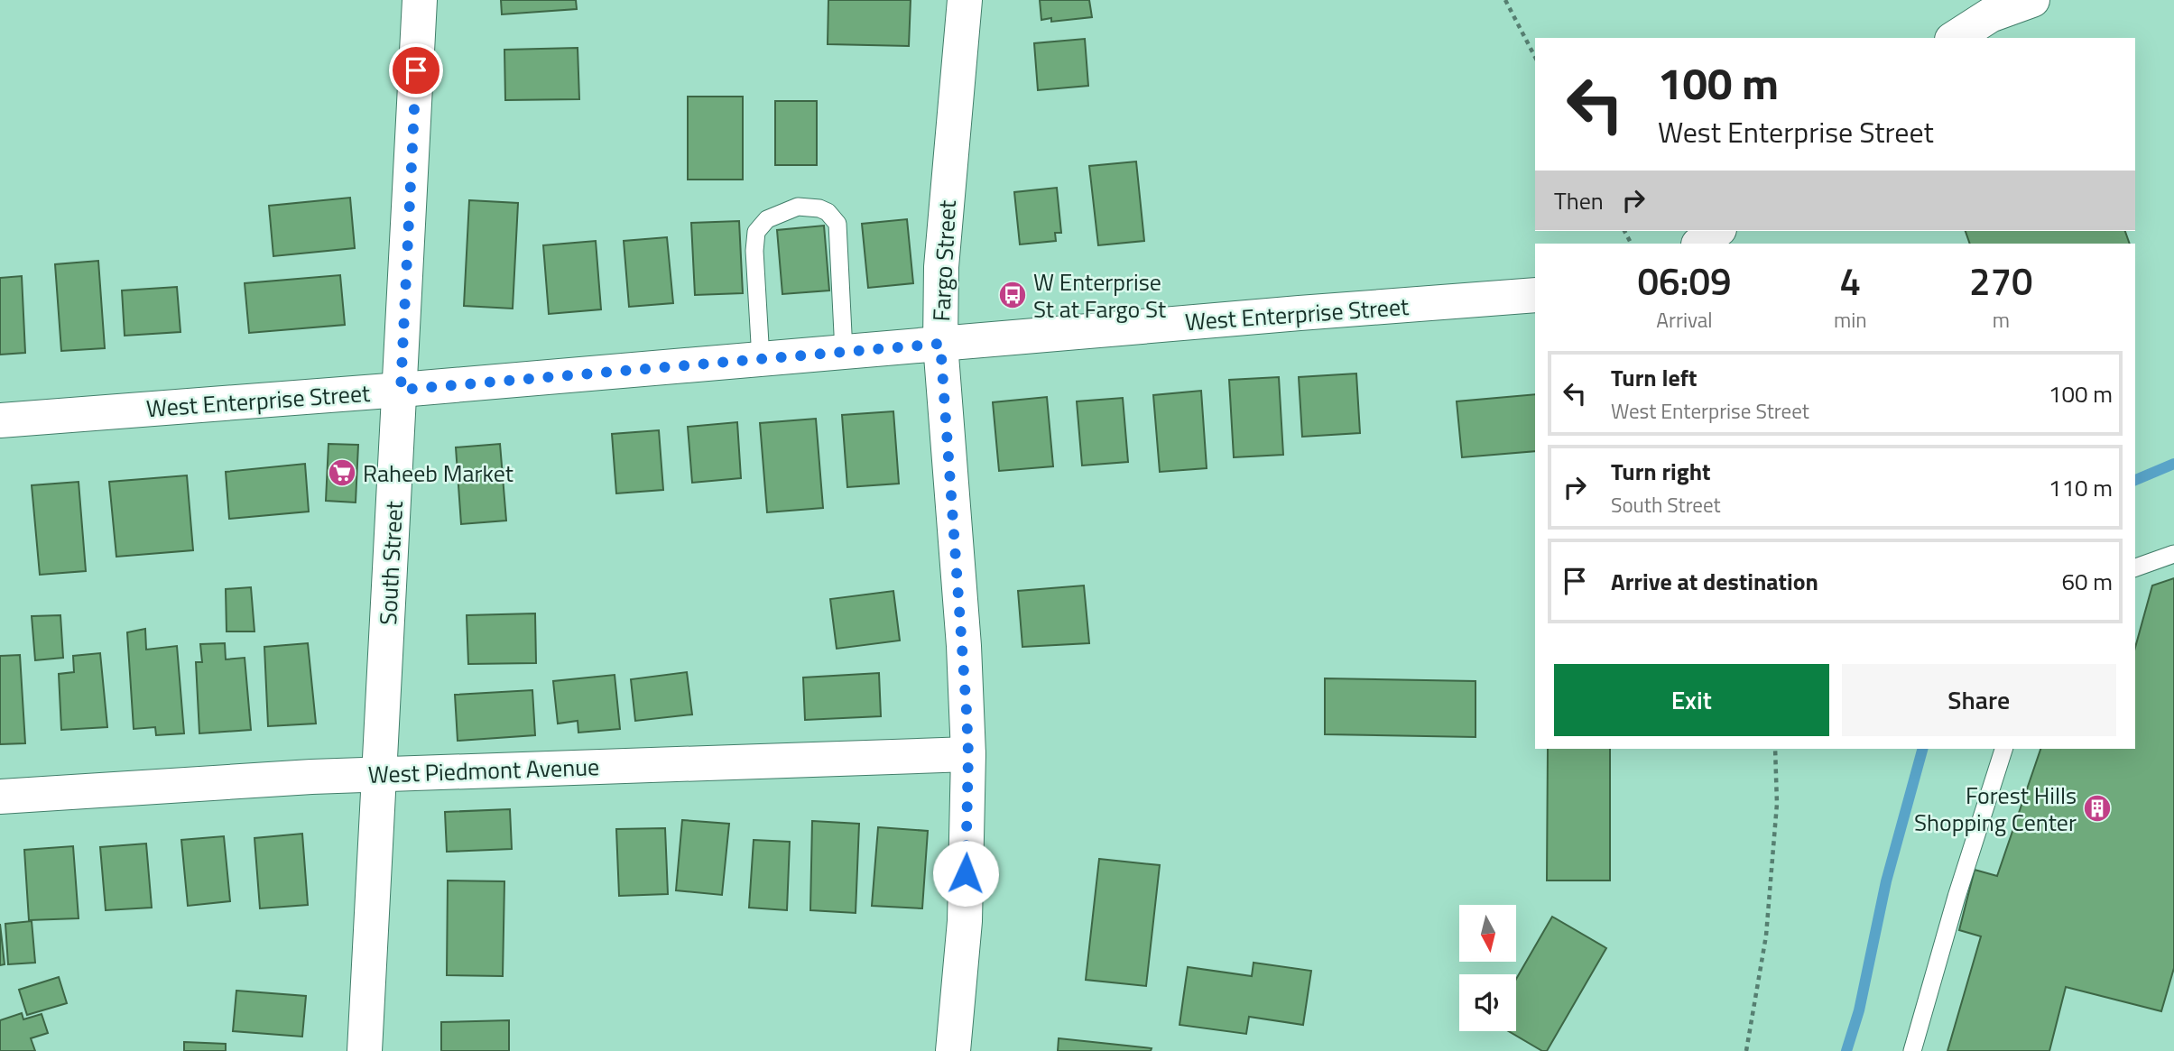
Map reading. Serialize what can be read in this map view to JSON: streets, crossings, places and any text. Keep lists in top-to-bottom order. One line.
{"streets":{"street":["Fargo Street","West Enterprise Street","South Street","West Piedmont Avenue"]},"crossings":[["Fargo Street","West Enterprise Street"],["Fargo Street","West Piedmont Avenue"],["West Enterprise Street","South Street"],["South Street","West Piedmont Avenue"]],"places":{"bus stop":["W Enterprise St at Fargo St"],"supermarket":["Raheeb Market"],"building":["Forest Hills Shopping Center"]},"north":"bottom","page":{"turn":["100 m","West Enterprise Street"],"then":"Then","eta":["06:09","Arrival","4","min","270","m"],"list":[{"name":"Turn left","note":"West Enterprise Street","value":"100 m"},{"name":"Turn right","note":"South Street","value":"110 m"},{"name":"Arrive at destination","value":"60 m"}],"buttons":["Exit","Share"]}}
